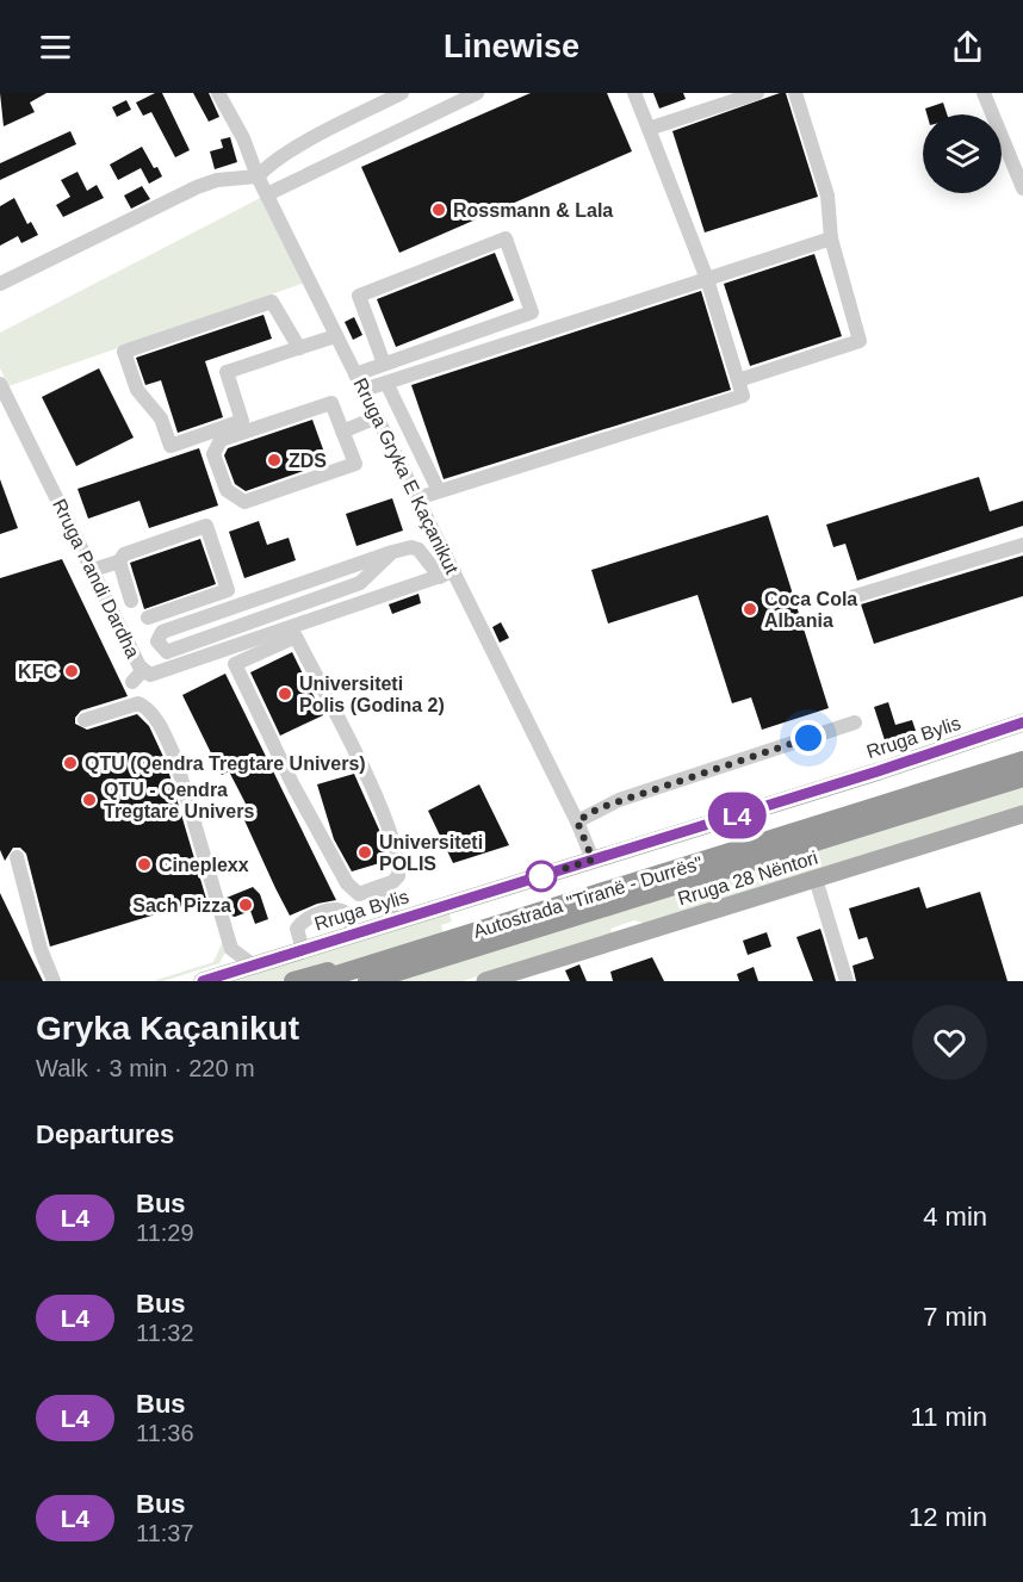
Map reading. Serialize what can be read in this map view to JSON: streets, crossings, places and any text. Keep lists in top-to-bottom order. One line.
{"streets":{"highway":["Autostrada \"Tiranë - Durrës\""],"main road":["Rruga Bylis","Rruga 28 Nëntori"],"street":["Rruga Gryka E Kaçanikut","Rruga Pandi Dardha"]},"crossings":[["Rruga Gryka E Kaçanikut","Rruga Pandi Dardha"],["Rruga Gryka E Kaçanikut","Rruga Bylis"]],"places":["Rossmann & Lala","ZDS","Coca Cola Albania","KFC","Universiteti Polis (Godina 2)","QTU (Qendra Tregtare Univers)","QTU - Qendra Tregtare Univers","Universiteti POLIS","Cineplexx","Sach Pizza"],"lines":["bus line L4"],"page":{"header":"Linewise","on_map":"L4","heading":[["Gryka Kaçanikut","Walk · 3 min · 220 m"],"Departures"],"list":[{"mark":"L4","name":"Bus","note":"11:29","value":"4 min"},{"mark":"L4","name":"Bus","note":"11:32","value":"7 min"},{"mark":"L4","name":"Bus","note":"11:36","value":"11 min"},{"mark":"L4","name":"Bus","note":"11:37","value":"12 min"}]}}
